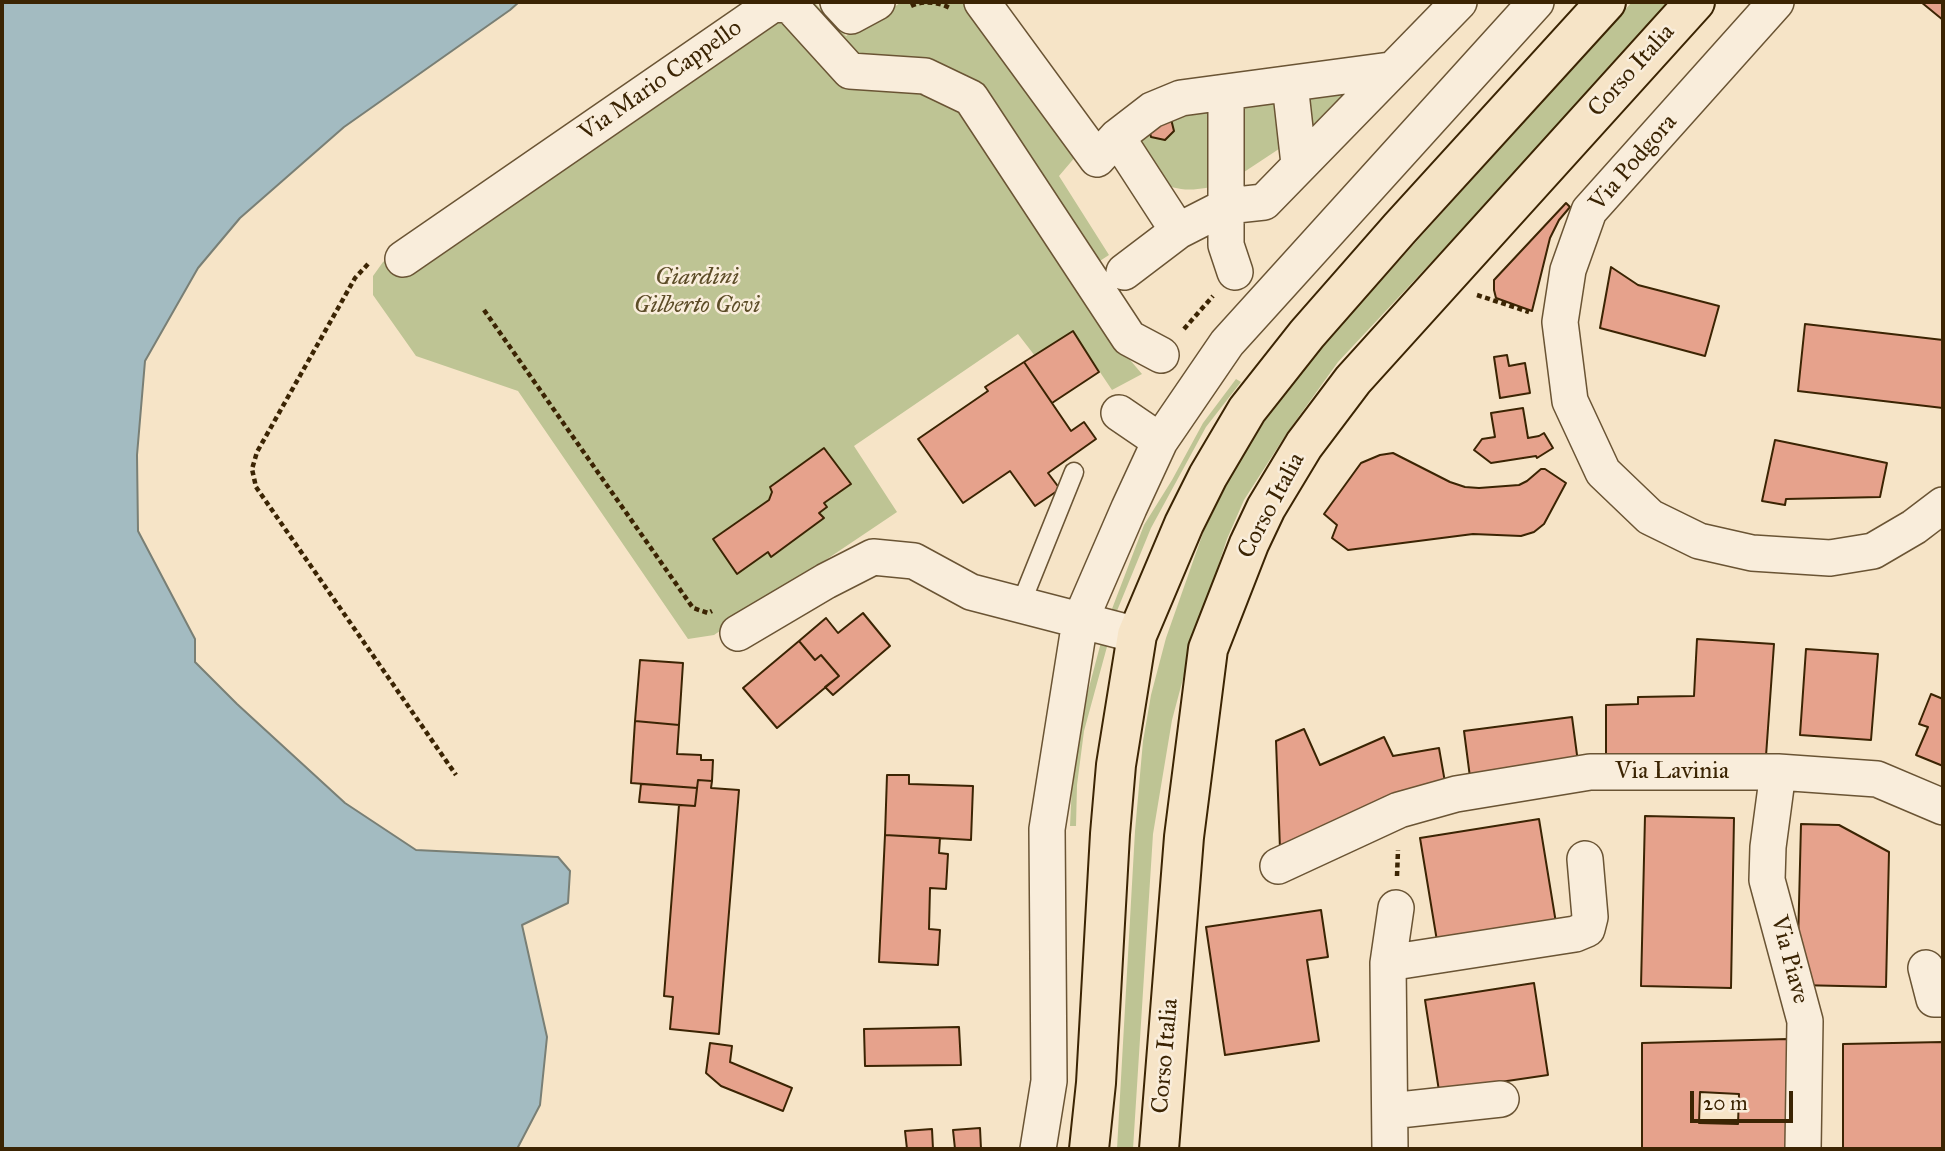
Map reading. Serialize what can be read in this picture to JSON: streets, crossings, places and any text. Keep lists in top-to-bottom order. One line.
{"streets":{"main road":["Corso Italia"],"street":["Via Mario Cappello","Via Podgora","Via Lavinia","Via Piave"]},"crossings":[["Via Lavinia","Via Piave"]],"parks":["Giardini Gilberto Govi"],"scale_bar":"20 m"}
